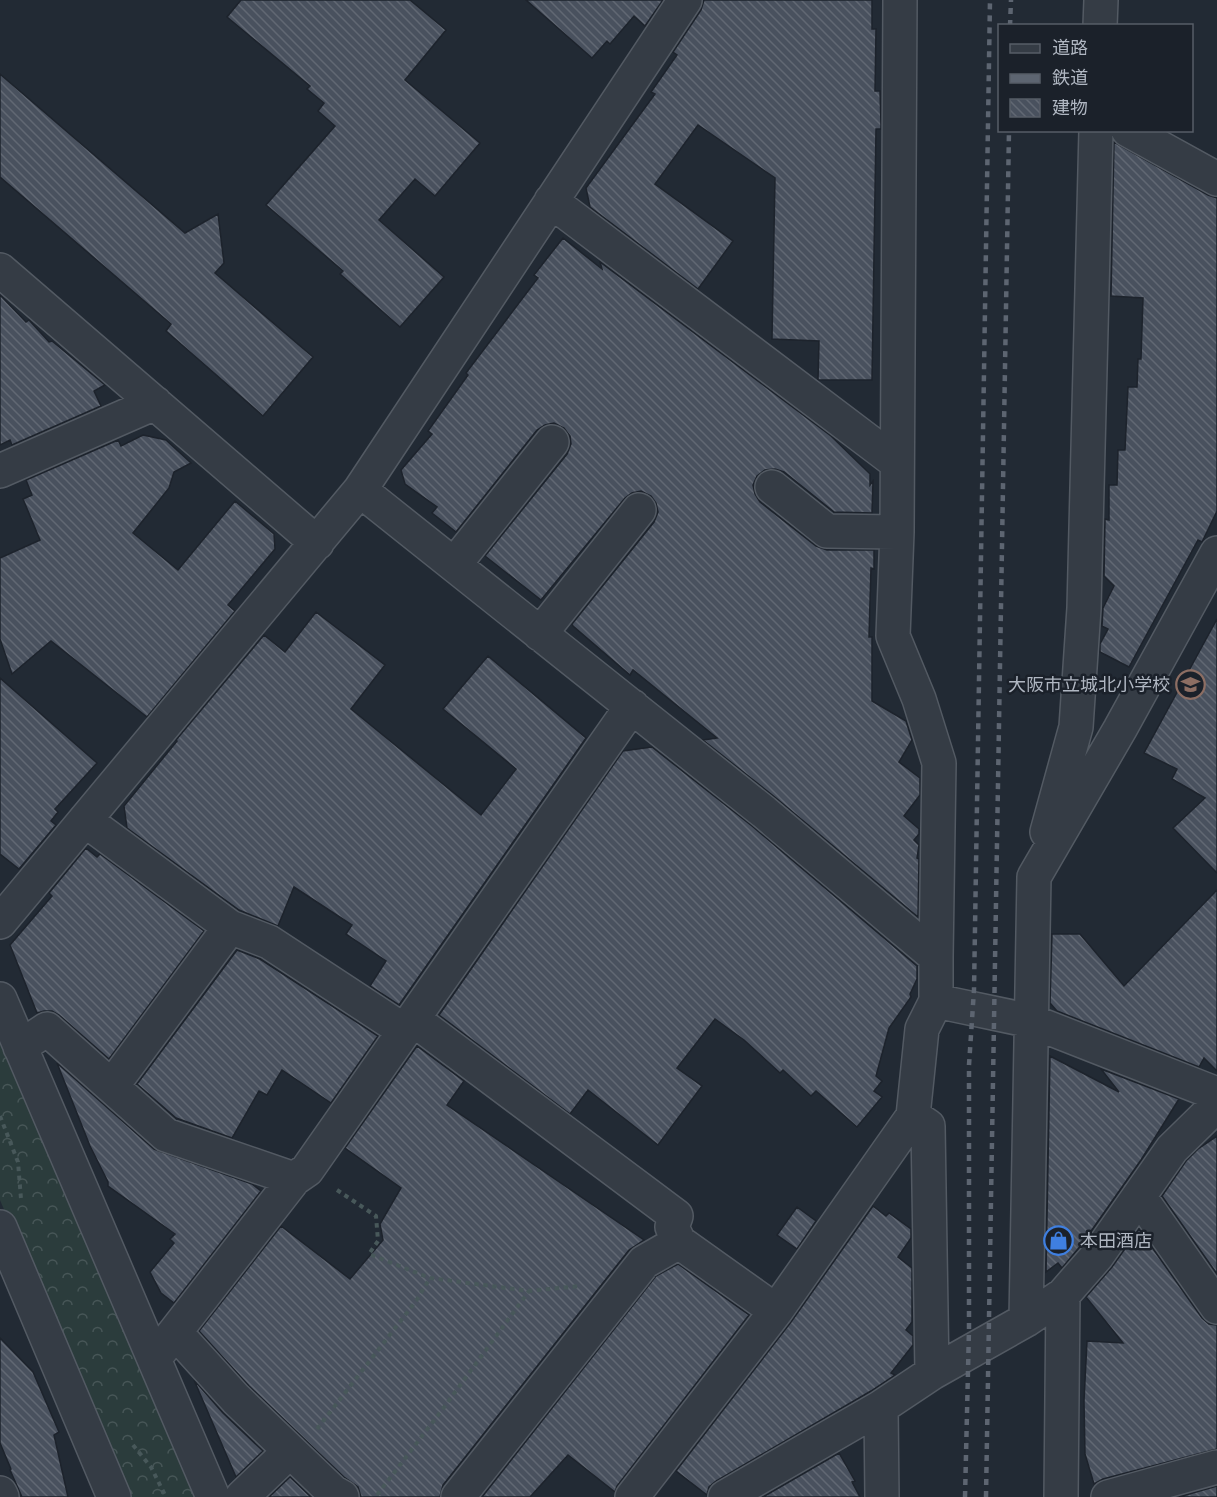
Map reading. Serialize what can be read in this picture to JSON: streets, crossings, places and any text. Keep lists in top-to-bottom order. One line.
{"places":{"school or university":["大阪市立城北小学校"],"shop":["本田酒店"]},"legend":["道路","鉄道","建物"]}
